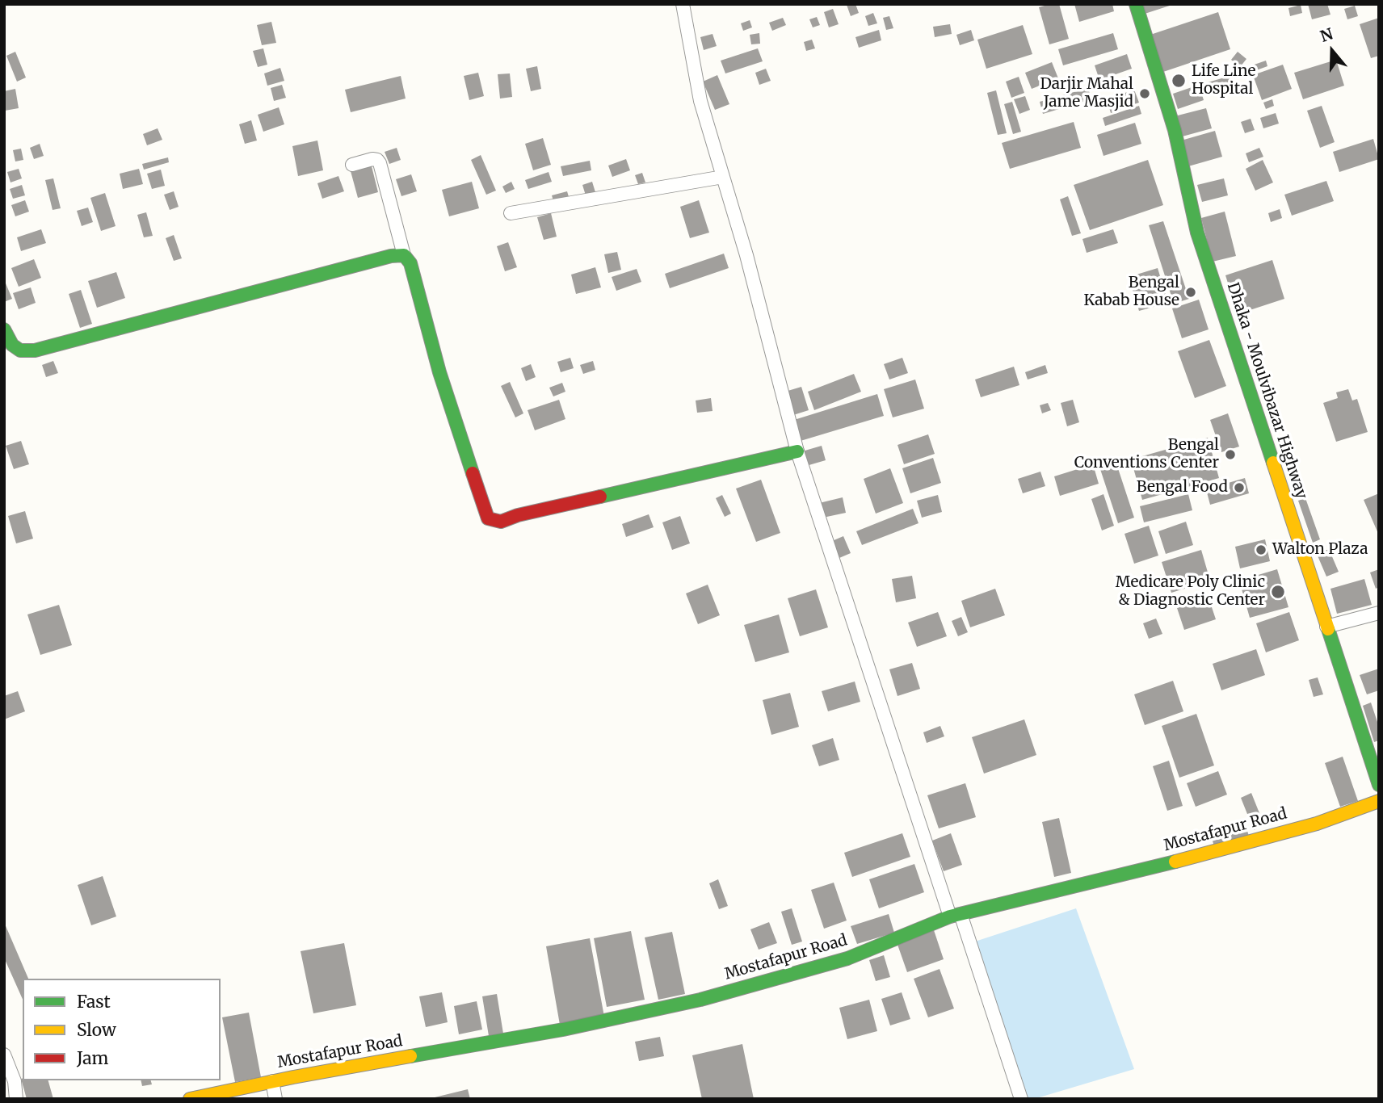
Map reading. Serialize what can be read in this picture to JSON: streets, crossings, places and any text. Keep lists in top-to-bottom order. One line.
{"streets":{"main road":["Dhaka - Moulvibazar Highway","Mostafapur Road"]},"places":["Life Line Hospital","Darjir Mahal Jame Masjid","Bengal Kabab House","Bengal Conventions Center","Bengal Food","Walton Plaza","Medicare Poly Clinic & Diagnostic Center"],"legend":["Fast","Slow","Jam"],"north":"top"}
